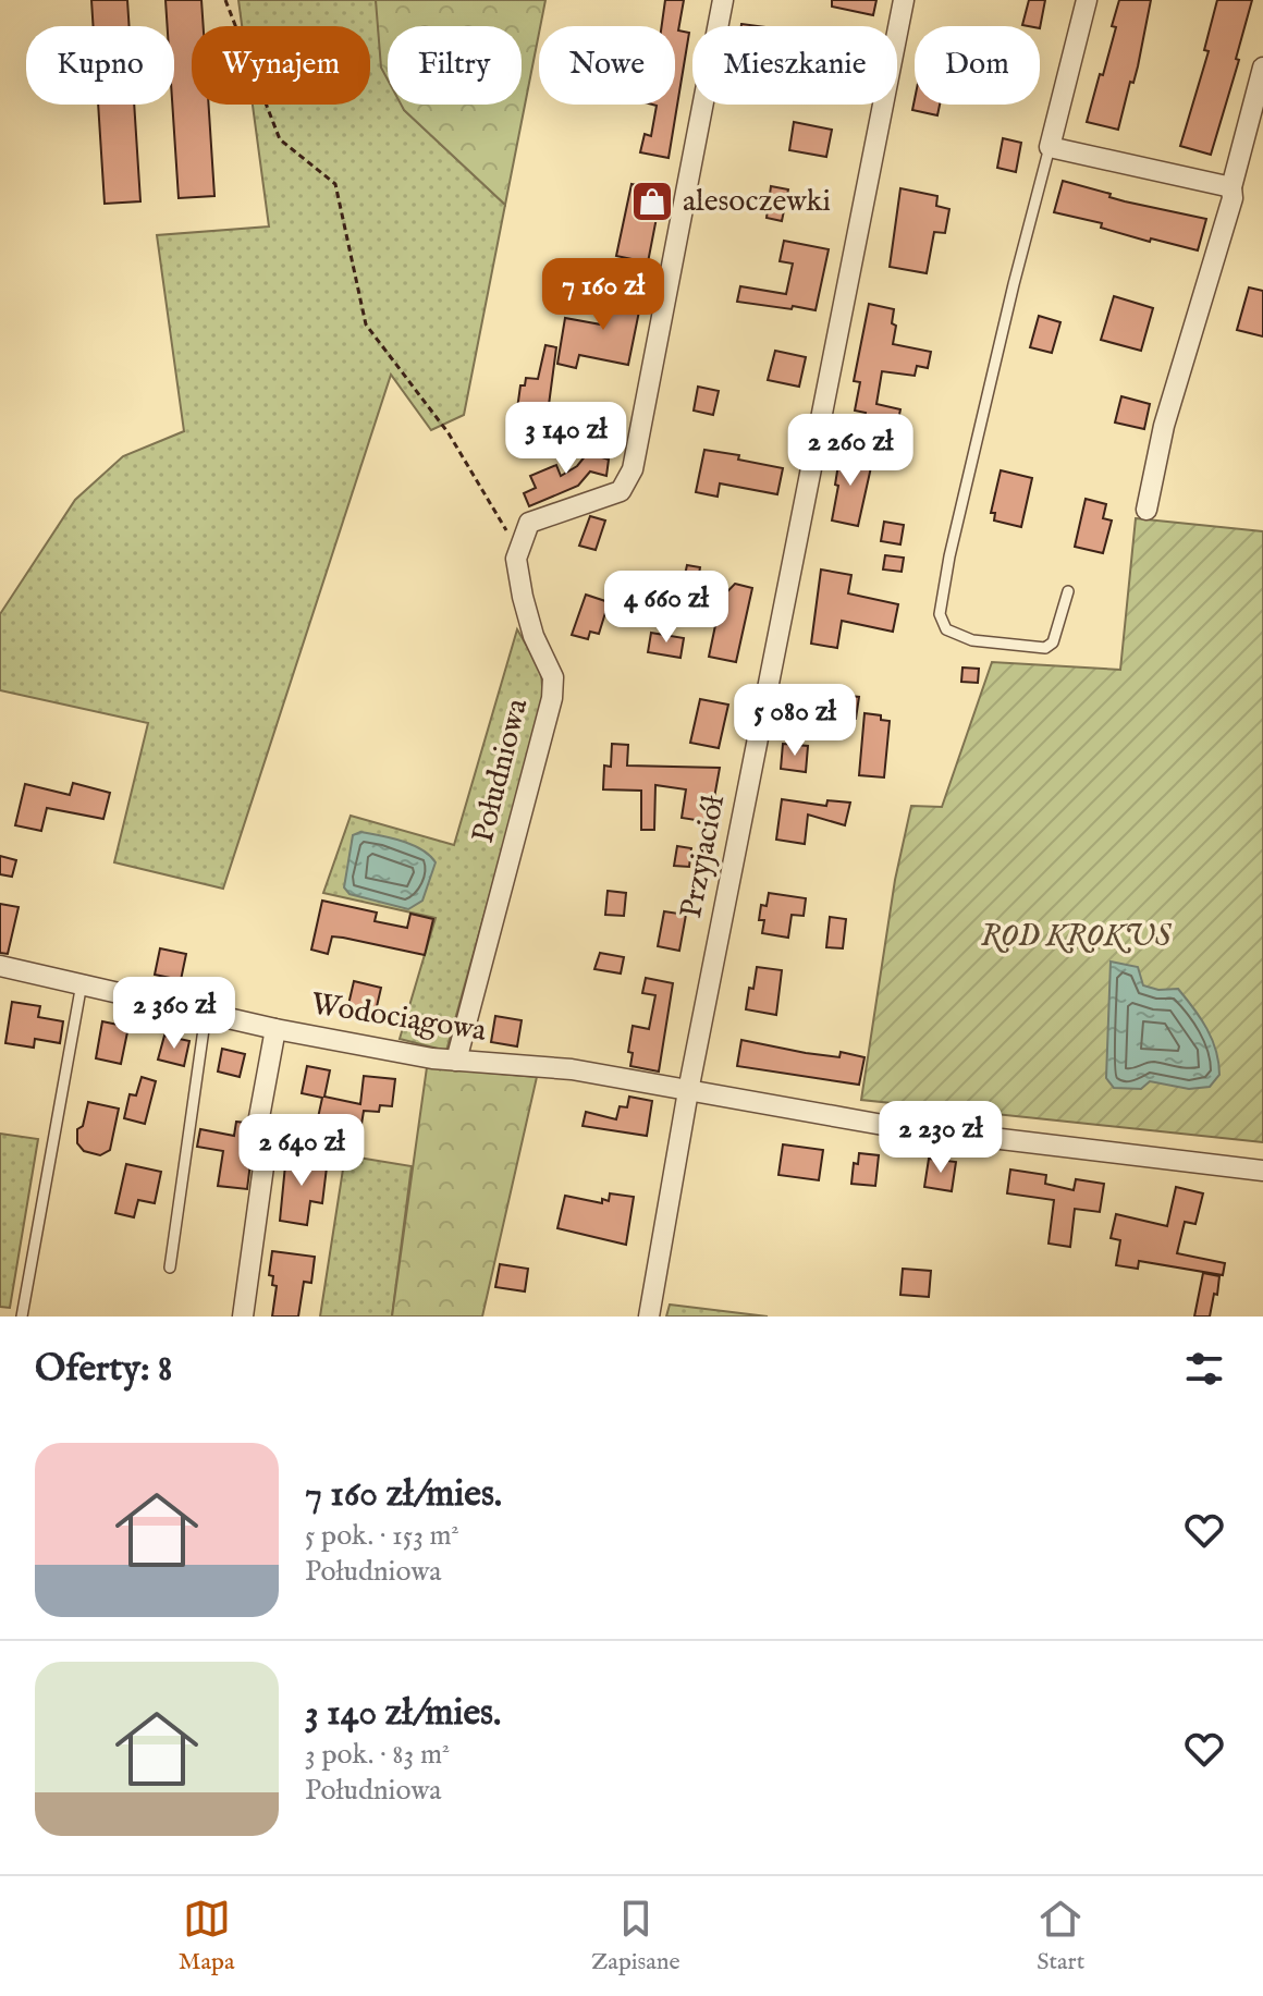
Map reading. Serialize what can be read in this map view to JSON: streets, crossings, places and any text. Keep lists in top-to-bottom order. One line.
{"streets":{"street":["Południowa","Przyjaciół","Wodociągowa"]},"crossings":[["Południowa","Wodociągowa"],["Przyjaciół","Wodociągowa"]],"parks":["ROD KROKUS"],"places":{"shop":["alesoczewki"]},"page":{"chip":["Kupno","Wynajem","Filtry","Nowe","Mieszkanie","Dom"],"price":["7 160 zł","3 140 zł","2 260 zł","4 660 zł","5 080 zł","2 360 zł","2 230 zł","2 640 zł"],"heading":"Oferty: 8","list":[{"name":"7 160 zł/mies.","note":"5 pok. · 153 m² · Południowa"},{"name":"3 140 zł/mies.","note":"3 pok. · 83 m² · Południowa"}],"tabs":["Mapa","Zapisane","Start"]}}
